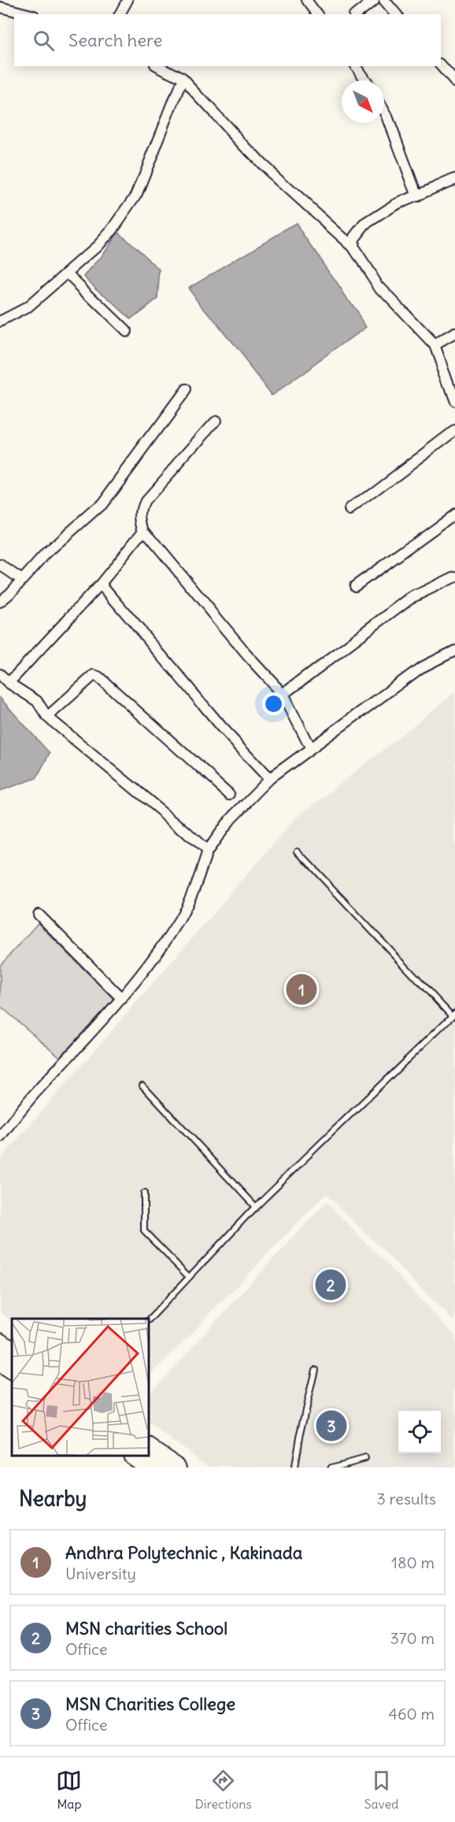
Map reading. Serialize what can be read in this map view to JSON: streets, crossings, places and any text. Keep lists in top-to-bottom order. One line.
{"north":"bottom right","page":{"search":"Search here","pins":["1","2","3"],"heading":["Nearby","3 results"],"list":[{"mark":"1","name":"Andhra Polytechnic , Kakinada","note":"University","value":"180 m"},{"mark":"2","name":"MSN charities School","note":"Office","value":"370 m"},{"mark":"3","name":"MSN Charities College","note":"Office","value":"460 m"}],"nav":["Map","Directions","Saved"]}}
